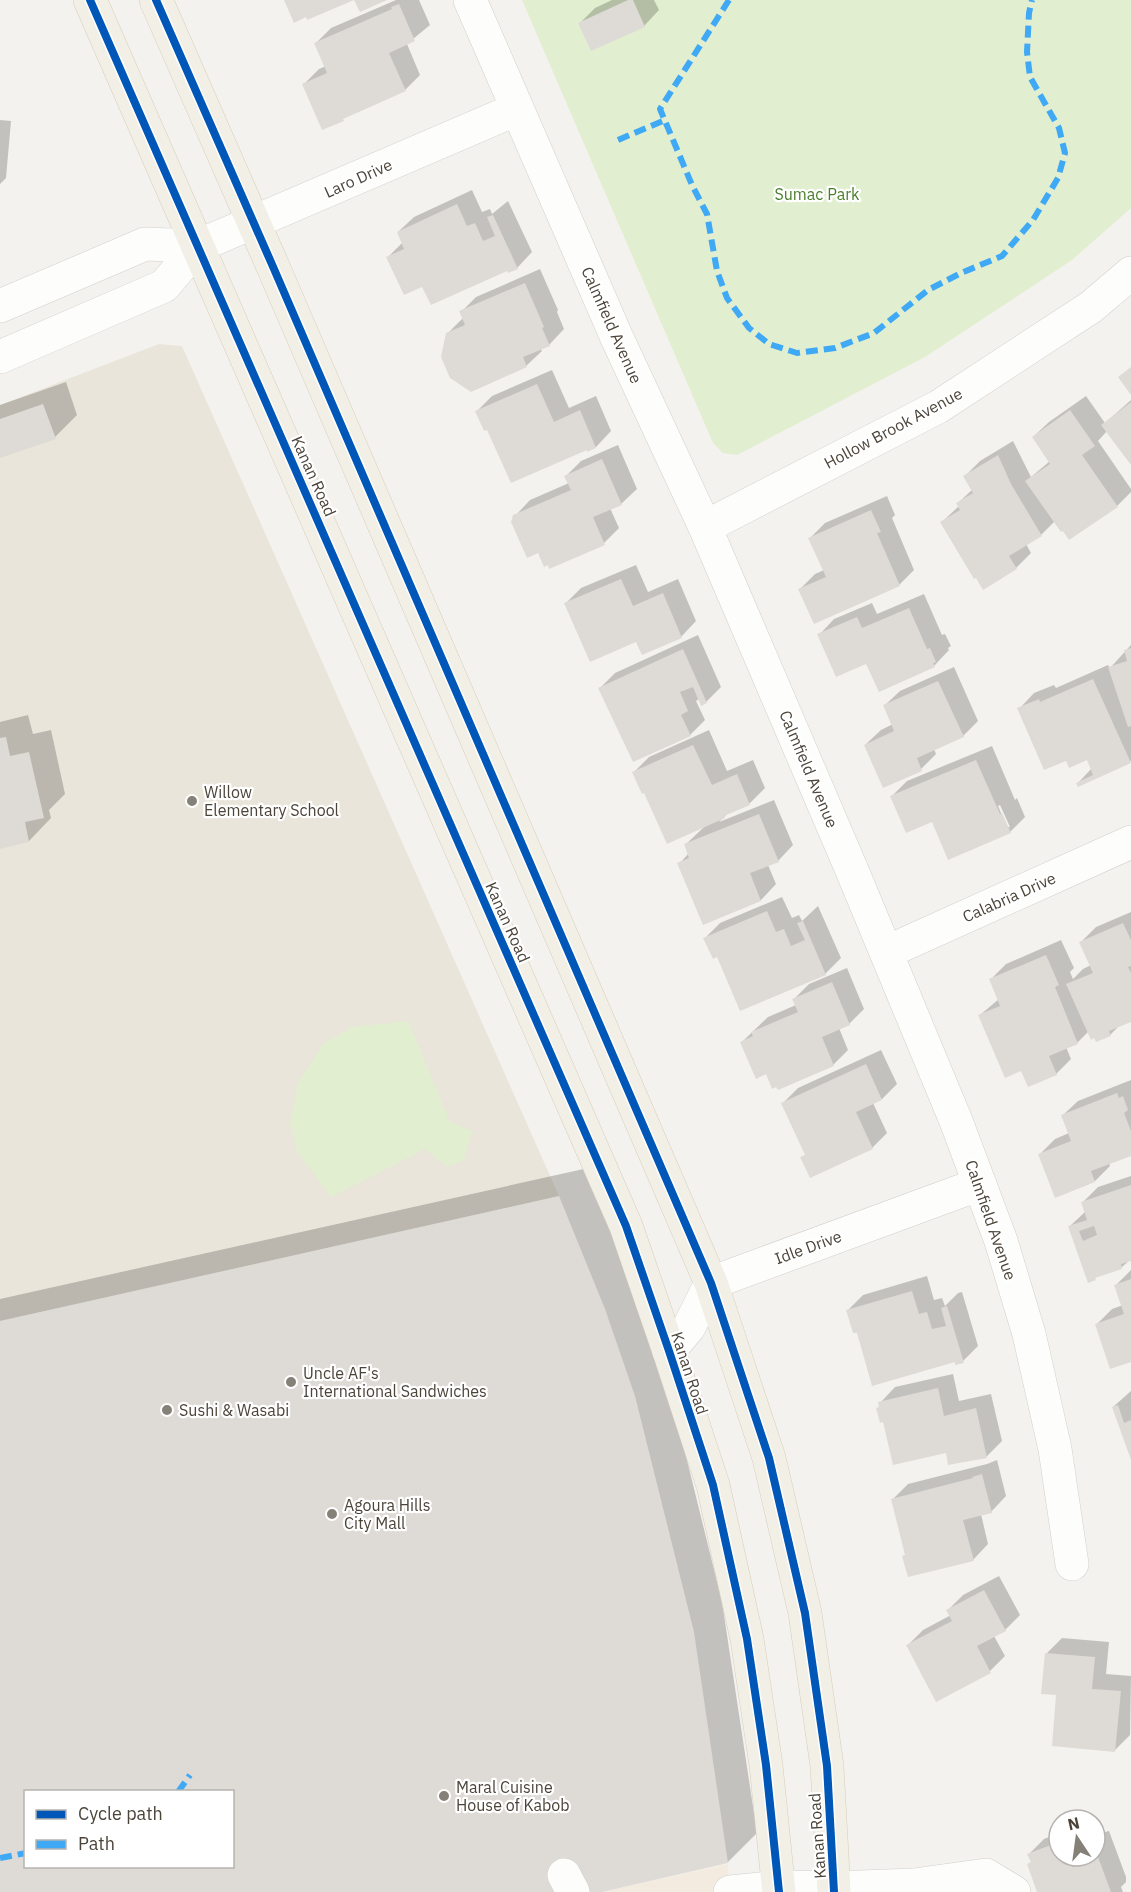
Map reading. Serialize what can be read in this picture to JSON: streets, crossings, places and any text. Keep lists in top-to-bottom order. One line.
{"streets":{"main road":["Kanan Road"],"street":["Laro Drive","Calmfield Avenue","Hollow Brook Avenue","Calabria Drive","Idle Drive"]},"crossings":[["Laro Drive","Calmfield Avenue"],["Laro Drive","Kanan Road"],["Calmfield Avenue","Hollow Brook Avenue"],["Calmfield Avenue","Calabria Drive"],["Calmfield Avenue","Idle Drive"],["Kanan Road","Idle Drive"]],"parks":["Sumac Park"],"places":["Willow Elementary School","Uncle AF's International Sandwiches","Sushi & Wasabi","Agoura Hills City Mall","Maral Cuisine House of Kabob"],"legend":["Cycle path","Path"],"north":"top"}
